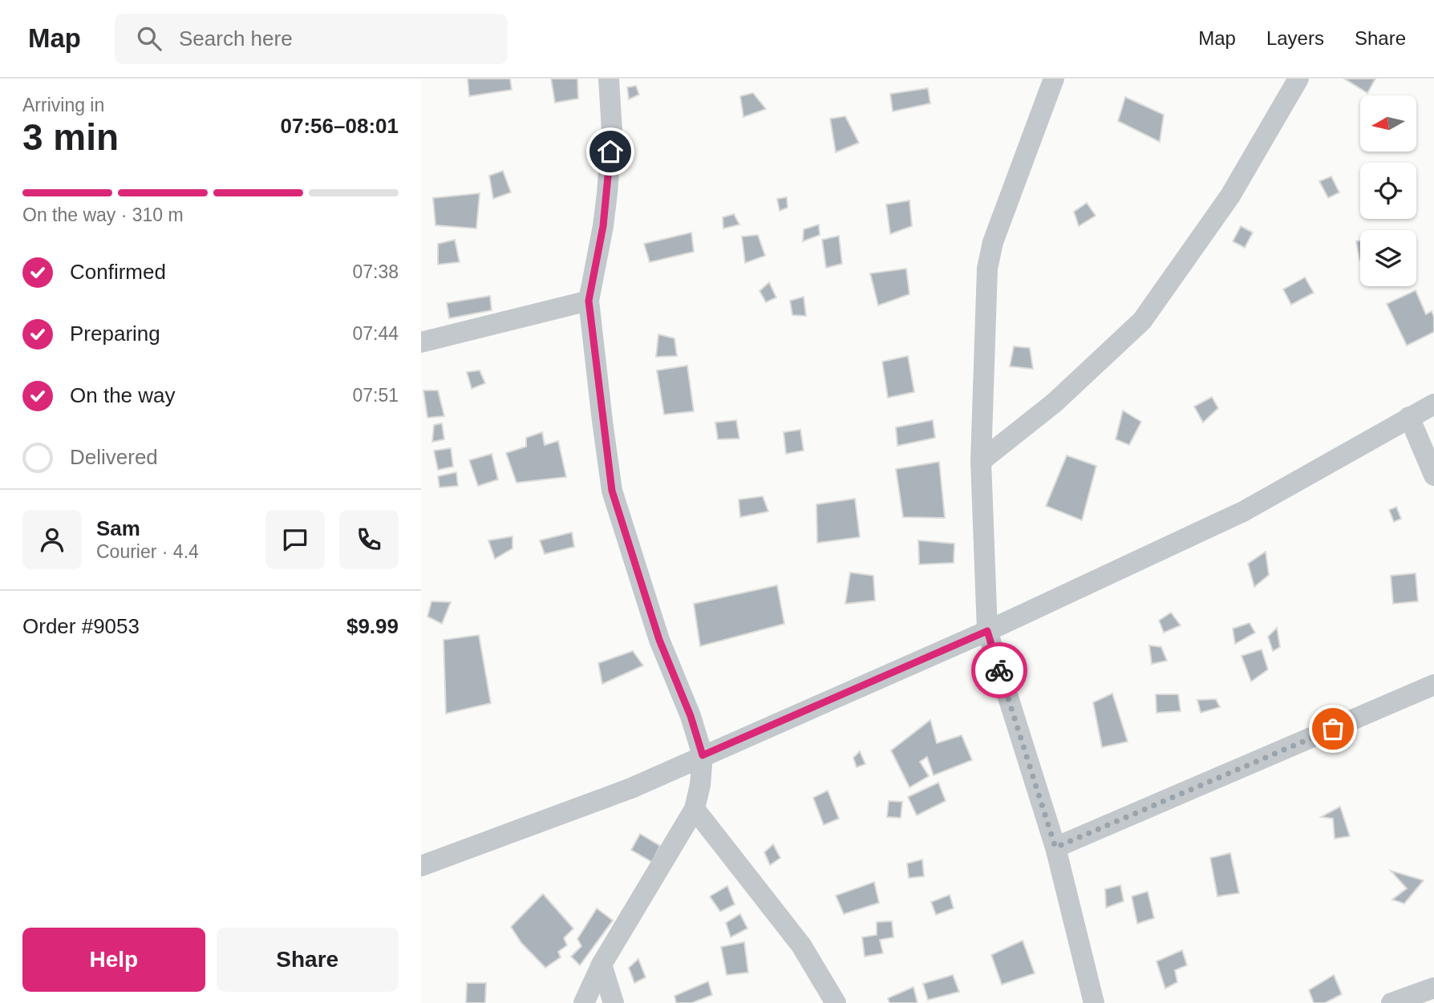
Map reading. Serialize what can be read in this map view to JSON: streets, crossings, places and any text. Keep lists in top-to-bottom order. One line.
{"north":"left","page":{"header":"Map","search":"Search here","nav":["Map","Layers","Share"],"heading":["3 min","Arriving in","07:56–08:01"],"panel":["Sam","Courier · 4.4","Order #9053","$9.99"],"bar":"On the way · 310 m","list":[["Confirmed","07:38"],["Preparing","07:44"],["On the way","07:51"],"Delivered"],"buttons":["Help","Share"]}}
